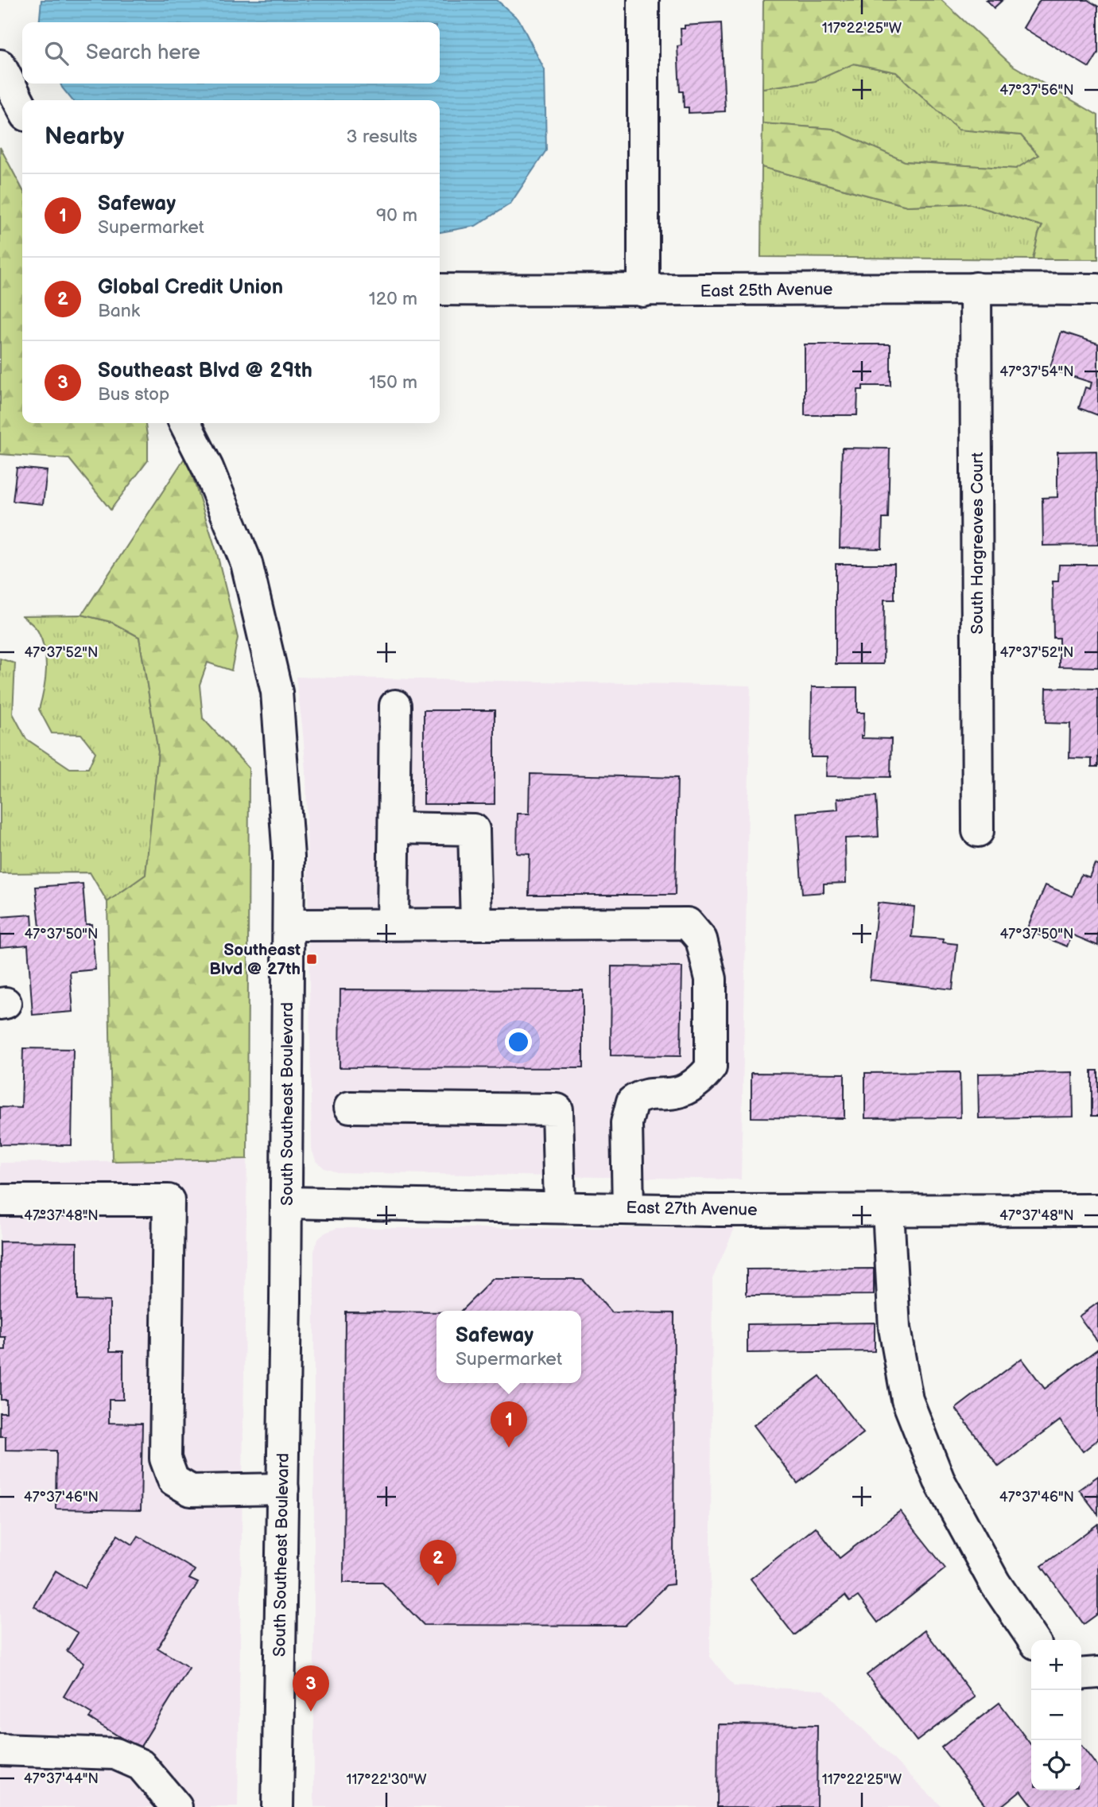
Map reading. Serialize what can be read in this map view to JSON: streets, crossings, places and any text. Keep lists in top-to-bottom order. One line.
{"streets":{"street":["East 25th Avenue","South Hargreaves Court","South Southeast Boulevard","East 27th Avenue"]},"crossings":[["East 25th Avenue","South Hargreaves Court"],["South Southeast Boulevard","East 27th Avenue"]],"places":{"transit":["Southeast Blvd @ 27th"]},"page":{"search":"Search here","heading":["Nearby","3 results"],"list":[{"mark":"1","name":"Safeway","note":"Supermarket","value":"90 m"},{"mark":"2","name":"Global Credit Union","note":"Bank","value":"120 m"},{"mark":"3","name":"Southeast Blvd @ 29th","note":"Bus stop","value":"150 m"}],"popup":["Safeway","Supermarket"],"pins":["1","2","3"],"map_buttons":["+","−"]},"coordinates":["117°22'25\"W","47°37'56\"N","47°37'54\"N","47°37'52\"N","47°37'50\"N","47°37'48\"N","47°37'46\"N","47°37'44\"N","117°22'30\"W"]}
